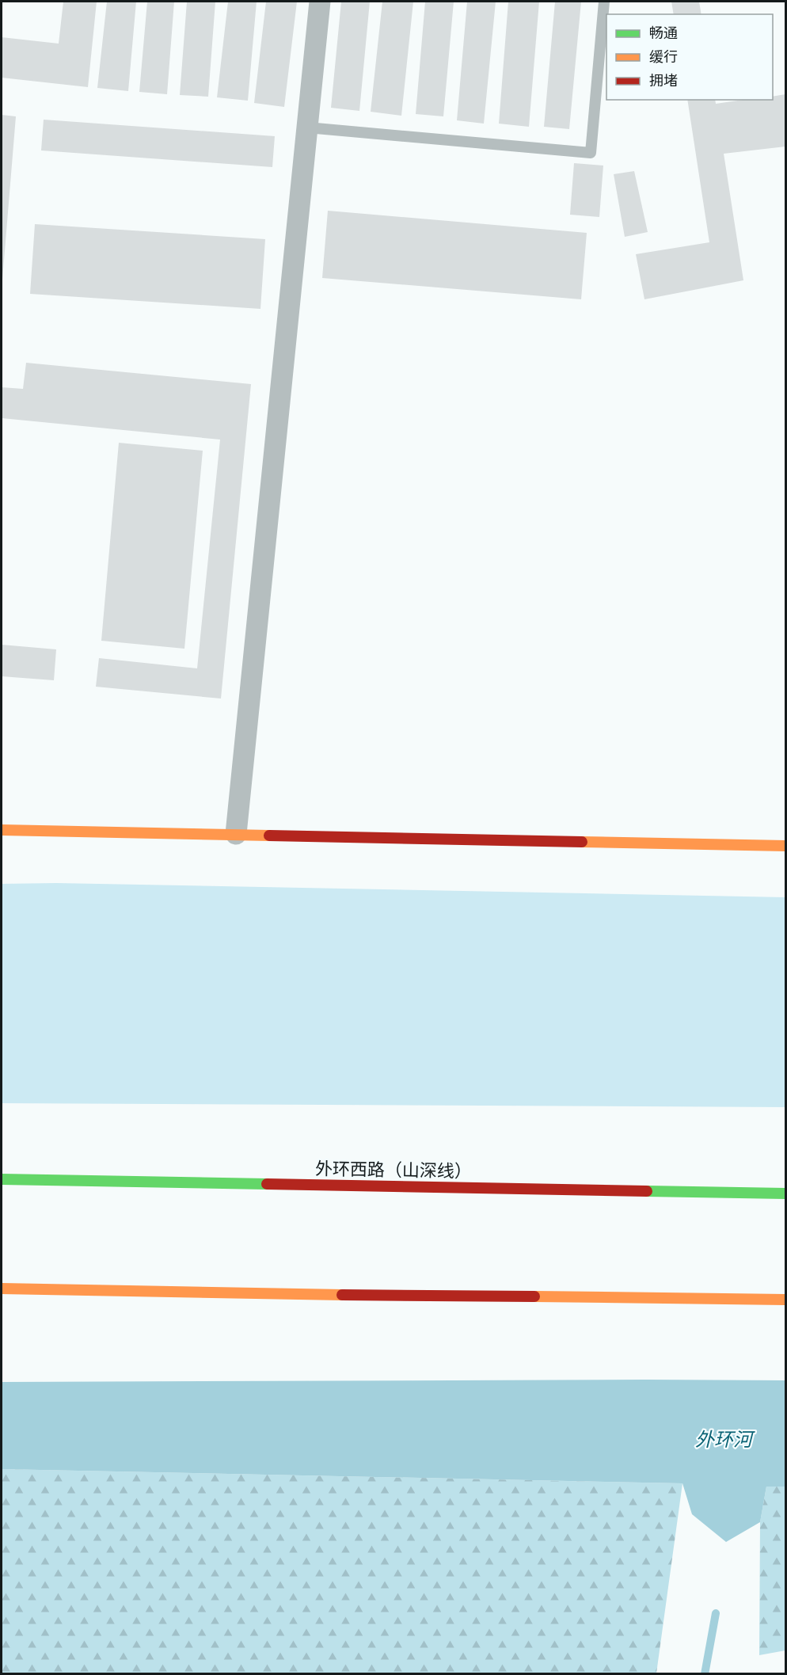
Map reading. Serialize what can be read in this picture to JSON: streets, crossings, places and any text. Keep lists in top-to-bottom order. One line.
{"streets":{"main road":["外环西路（山深线）"]},"water":["外环河"],"legend":["畅通","缓行","拥堵"]}
